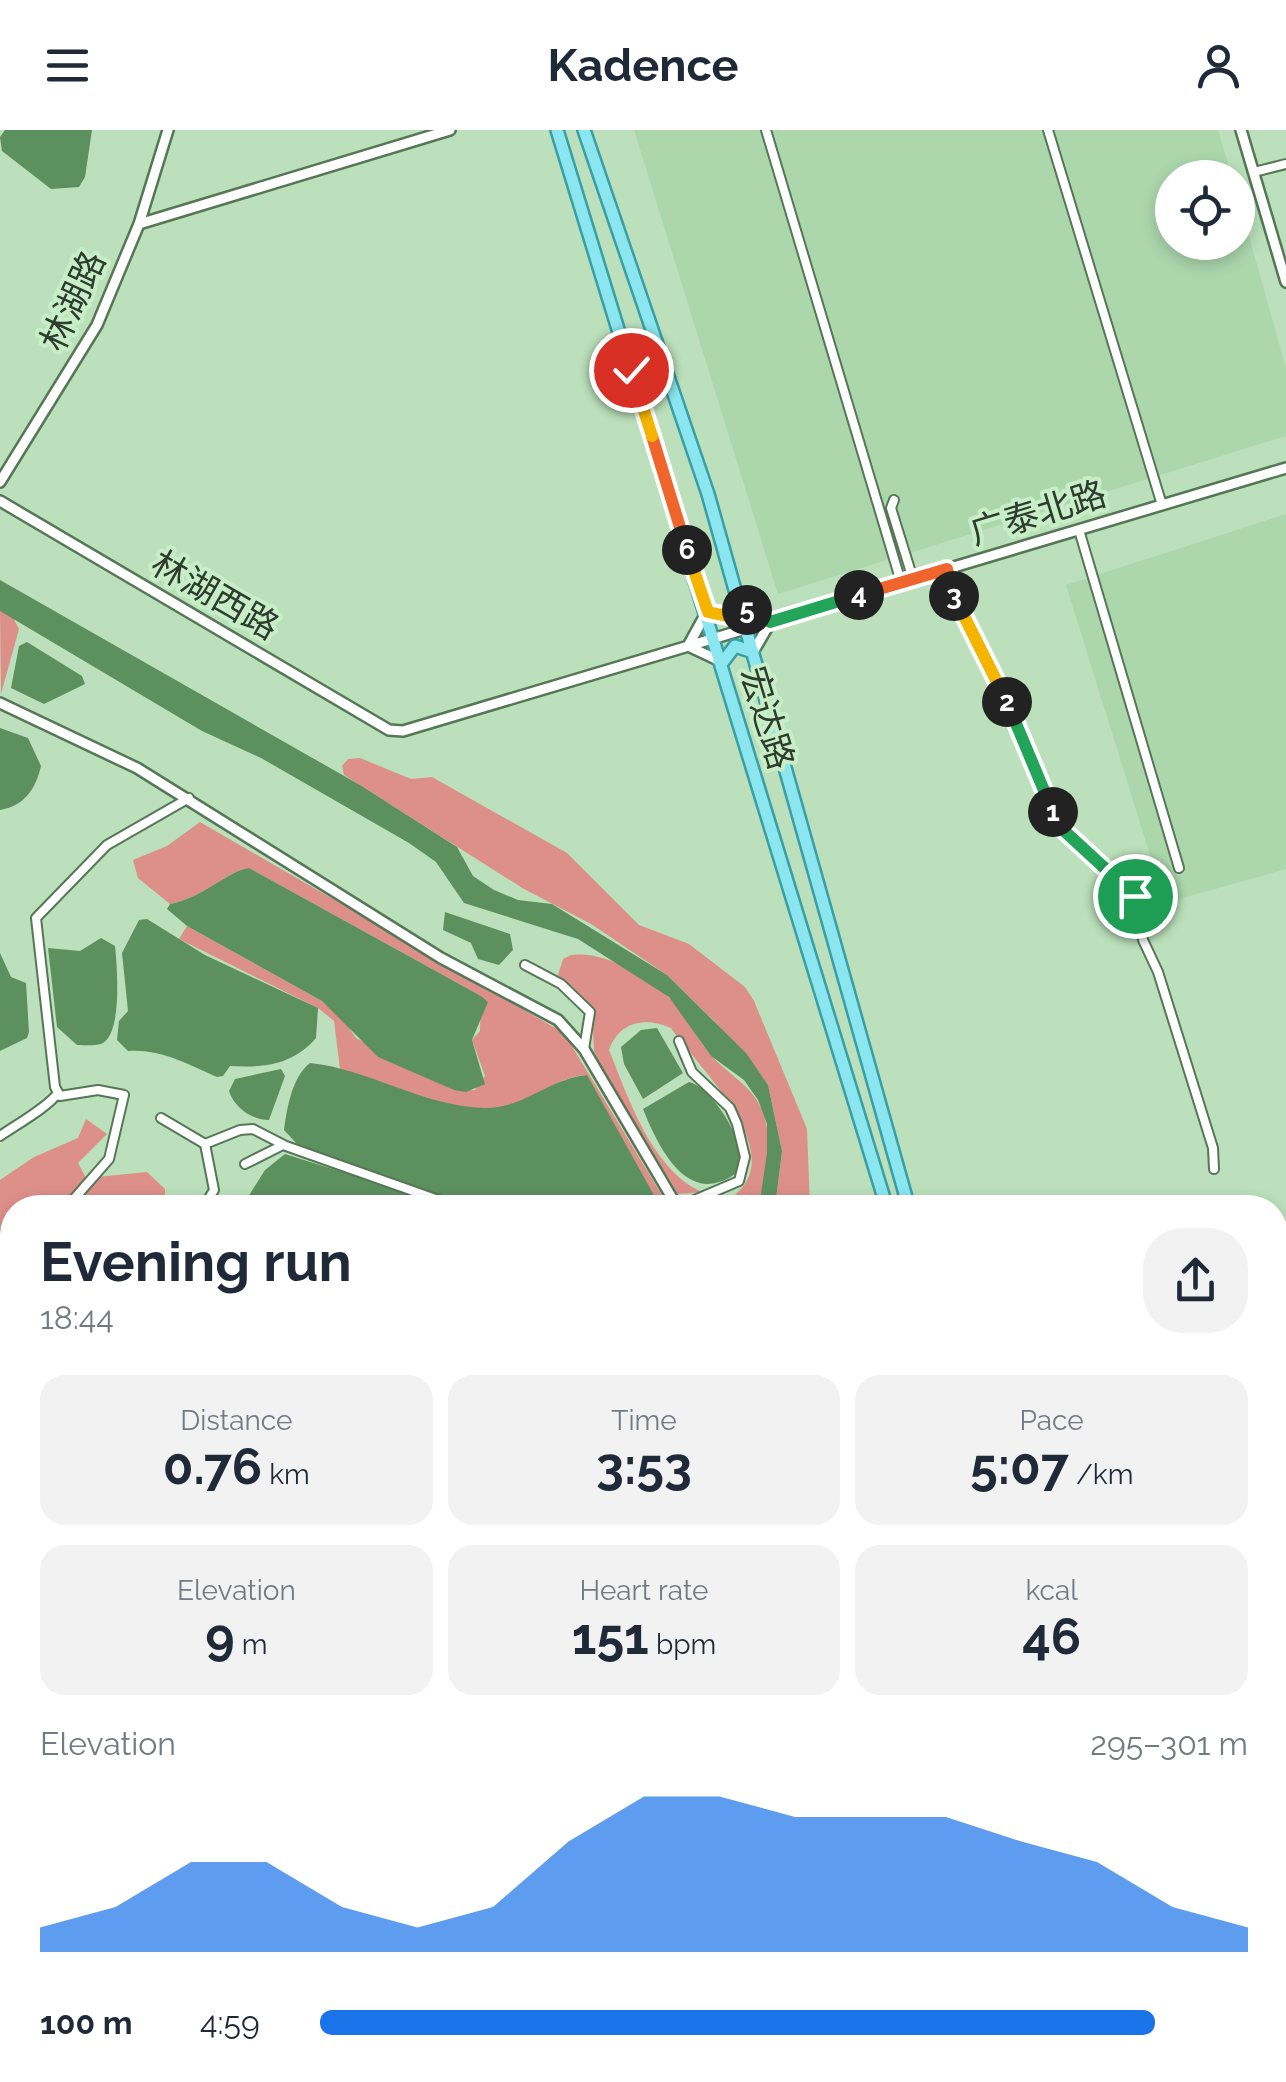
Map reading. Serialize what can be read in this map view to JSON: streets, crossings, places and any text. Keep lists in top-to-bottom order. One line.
{"streets":{"main road":["宏达路"],"street":["林湖路","广泰北路","林湖西路"]},"crossings":[["广泰北路","林湖西路"],["广泰北路","宏达路"]],"page":{"header":"Kadence","pins":["6","4","3","5","2","1"],"heading":["Evening run","18:44"],"stats":[["Distance","0.76 km"],["Time","3:53"],["Pace","5:07 /km"],["Elevation","9 m"],["Heart rate","151 bpm"],["kcal","46"]],"chart":["Elevation","295–301 m"],"list":[{"name":"100 m","note":"4:59"}]}}
